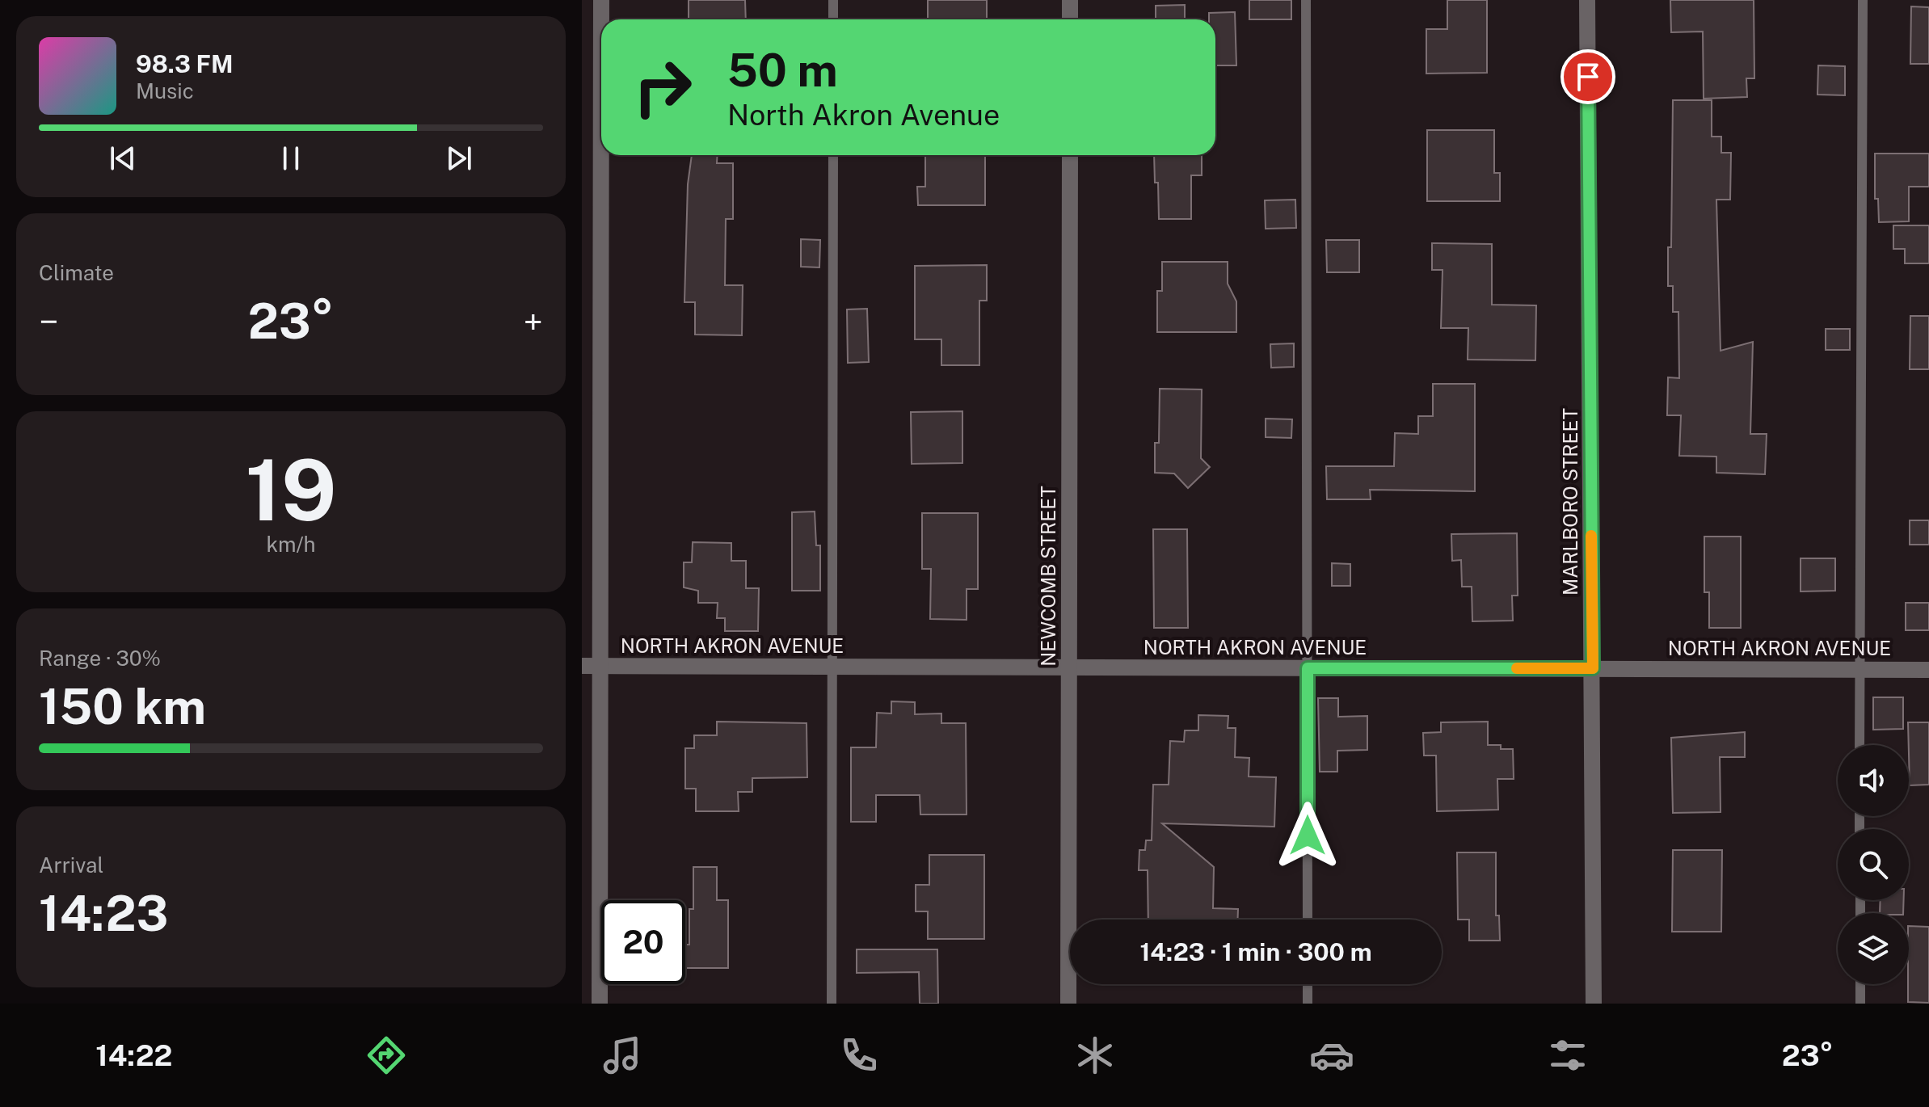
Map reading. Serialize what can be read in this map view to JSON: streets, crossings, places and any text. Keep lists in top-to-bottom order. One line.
{"streets":{"street":["MARLBORO STREET","NEWCOMB STREET","NORTH AKRON AVENUE"]},"crossings":[["MARLBORO STREET","NORTH AKRON AVENUE"],["NEWCOMB STREET","NORTH AKRON AVENUE"]],"page":{"turn":["50 m","North Akron Avenue"],"song":["98.3 FM","Music"],"tile":["Climate",["19","km/h"],["Range · 30%","150 km"],["Arrival","14:23"]],"heat":["−","23°","+"],"limit":"20","trip":"14:23 · 1 min · 300 m","tabs":["14:22","23°"]}}
